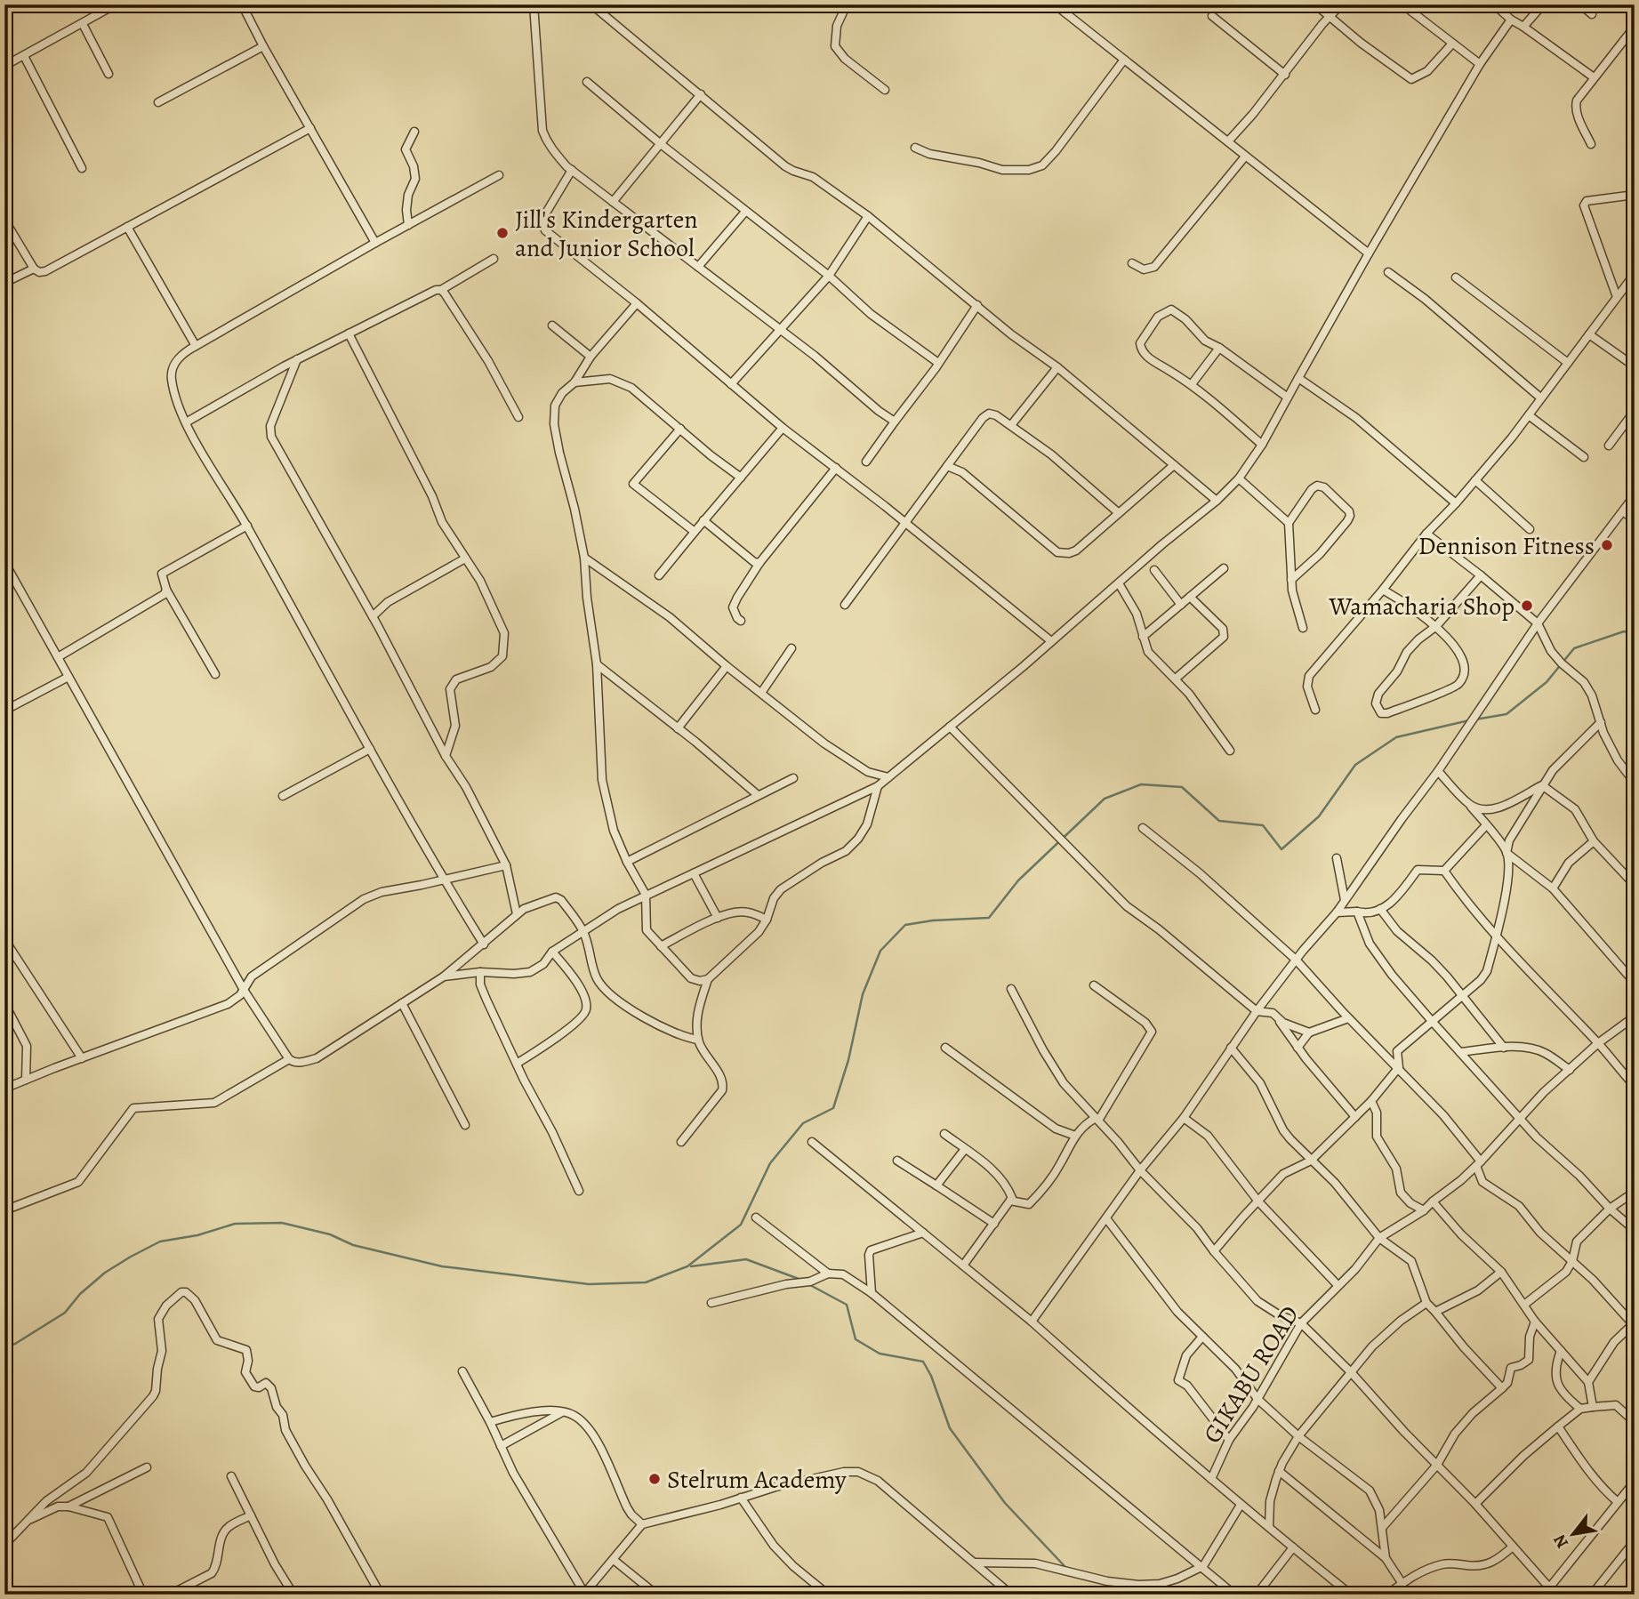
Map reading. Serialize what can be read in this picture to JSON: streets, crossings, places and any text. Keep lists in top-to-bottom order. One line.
{"streets":{"street":["GIKABU ROAD"]},"places":["Jill's Kindergarten and Junior School","Dennison Fitness","Wamacharia Shop","Stelrum Academy"],"north":"bottom left"}
